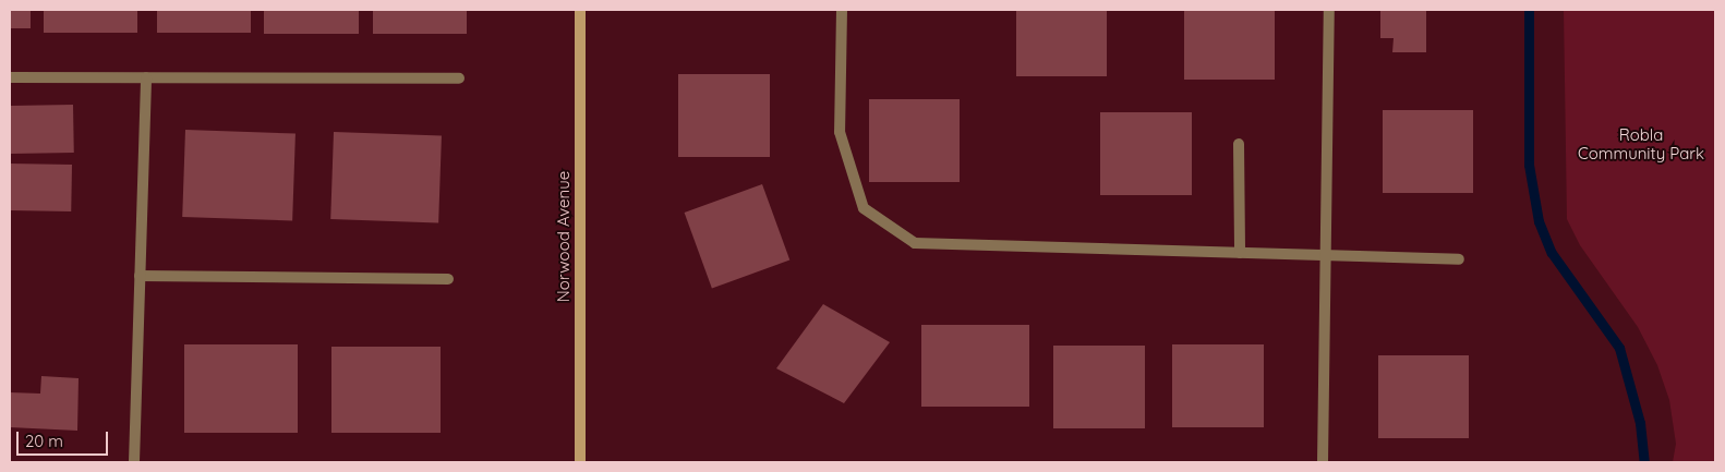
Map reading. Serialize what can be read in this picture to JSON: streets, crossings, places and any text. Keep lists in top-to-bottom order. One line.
{"streets":{"main road":["Norwood Avenue"]},"parks":["Robla Community Park"],"scale_bar":"20 m"}
